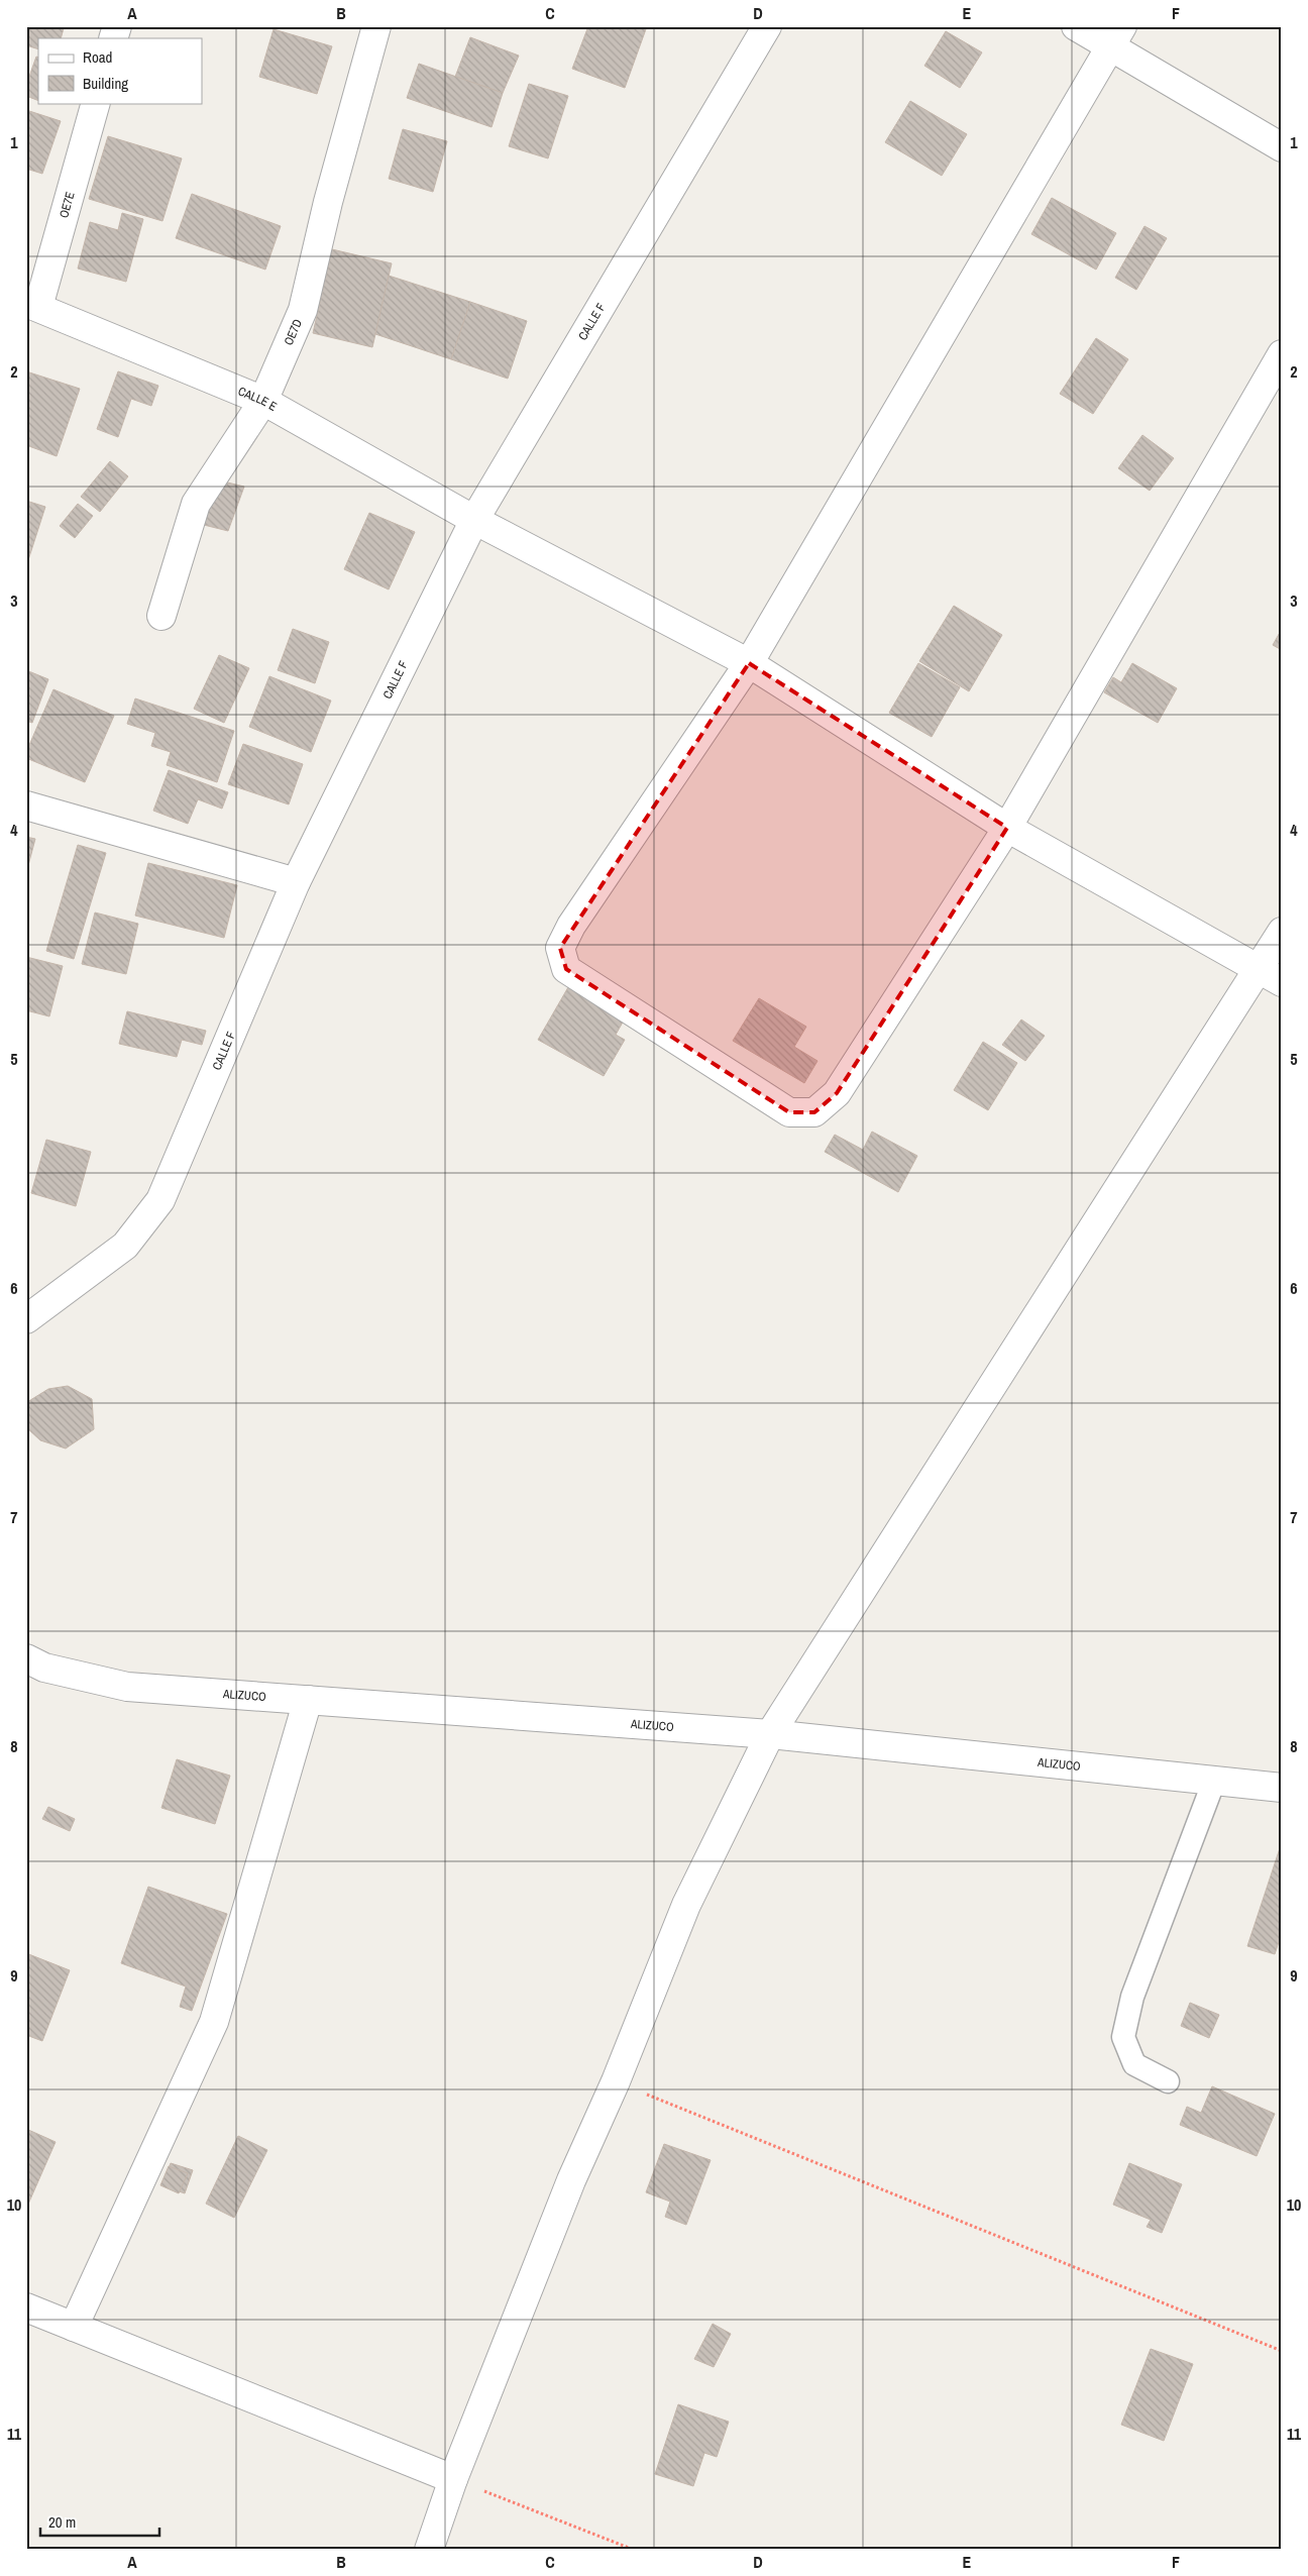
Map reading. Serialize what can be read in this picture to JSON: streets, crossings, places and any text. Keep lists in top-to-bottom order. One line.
{"streets":{"street":["OE7E","CALLE F","OE7D","CALLE E","ALIZUCO"]},"crossings":[["OE7E","CALLE E"],["CALLE F","CALLE E"],["OE7D","CALLE E"]],"legend":["Road","Building"],"scale_bar":"20 m","grid":{"columns":["A","B","C","D","E","F"],"rows":["1","2","3","4","5","6","7","8","9","10","11"]}}
